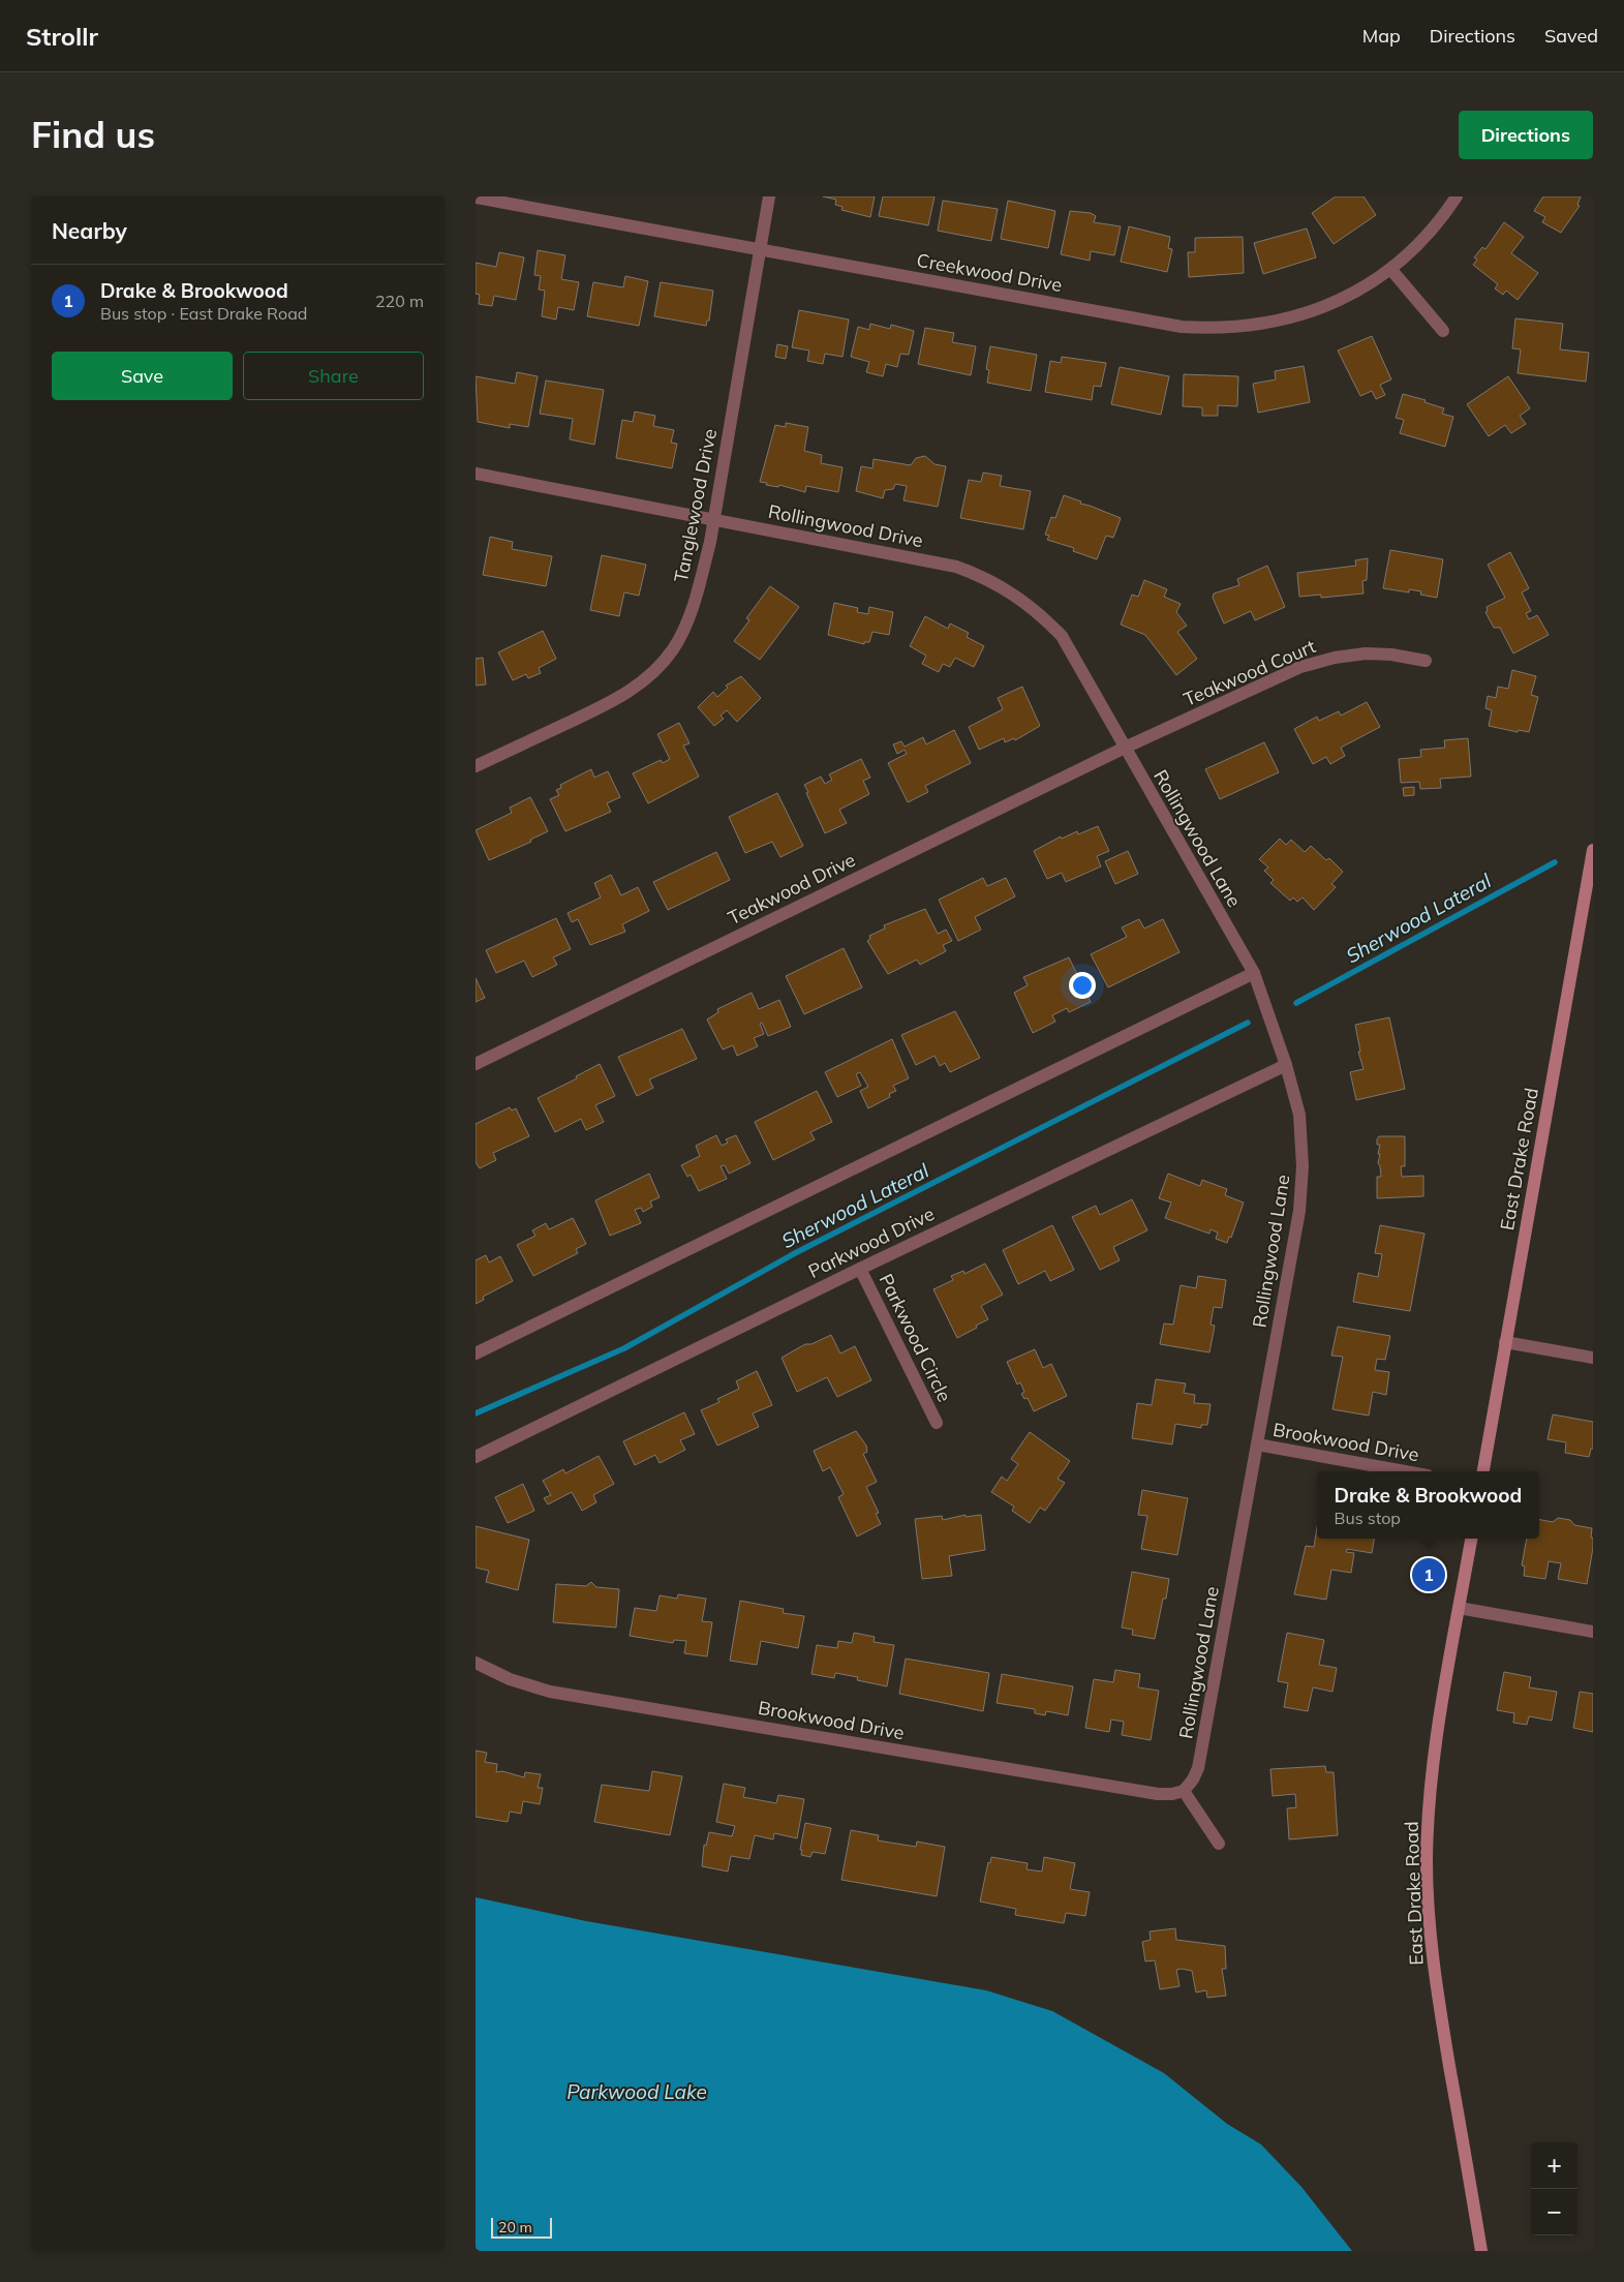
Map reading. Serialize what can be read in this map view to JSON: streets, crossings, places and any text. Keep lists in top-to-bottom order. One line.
{"streets":{"main road":["East Drake Road"],"street":["Creekwood Drive","Tanglewood Drive","Rollingwood Drive","Teakwood Court","Rollingwood Lane","Teakwood Drive","Parkwood Drive","Parkwood Circle","Brookwood Drive"]},"crossings":[["Creekwood Drive","Tanglewood Drive"],["Tanglewood Drive","Rollingwood Drive"],["Rollingwood Drive","Teakwood Court"],["Rollingwood Drive","Rollingwood Lane"],["Rollingwood Drive","Teakwood Drive"],["Teakwood Court","Rollingwood Lane"],["Teakwood Court","Teakwood Drive"],["Rollingwood Lane","Teakwood Drive"],["Rollingwood Lane","Parkwood Drive"],["Rollingwood Lane","Brookwood Drive"],["Parkwood Drive","Parkwood Circle"]],"water":["Sherwood Lateral","Parkwood Lake"],"scale_bar":"20 m","page":{"header":"Strollr","nav":["Map","Directions","Saved"],"buttons":["Directions",["Save","Share"]],"title":"Find us","heading":"Nearby","list":[{"mark":"1","name":"Drake & Brookwood","note":"Bus stop · East Drake Road","value":"220 m"}],"popup":["Drake & Brookwood","Bus stop"],"pins":"1","map_buttons":["+","−"],"scale":"20 m"}}
